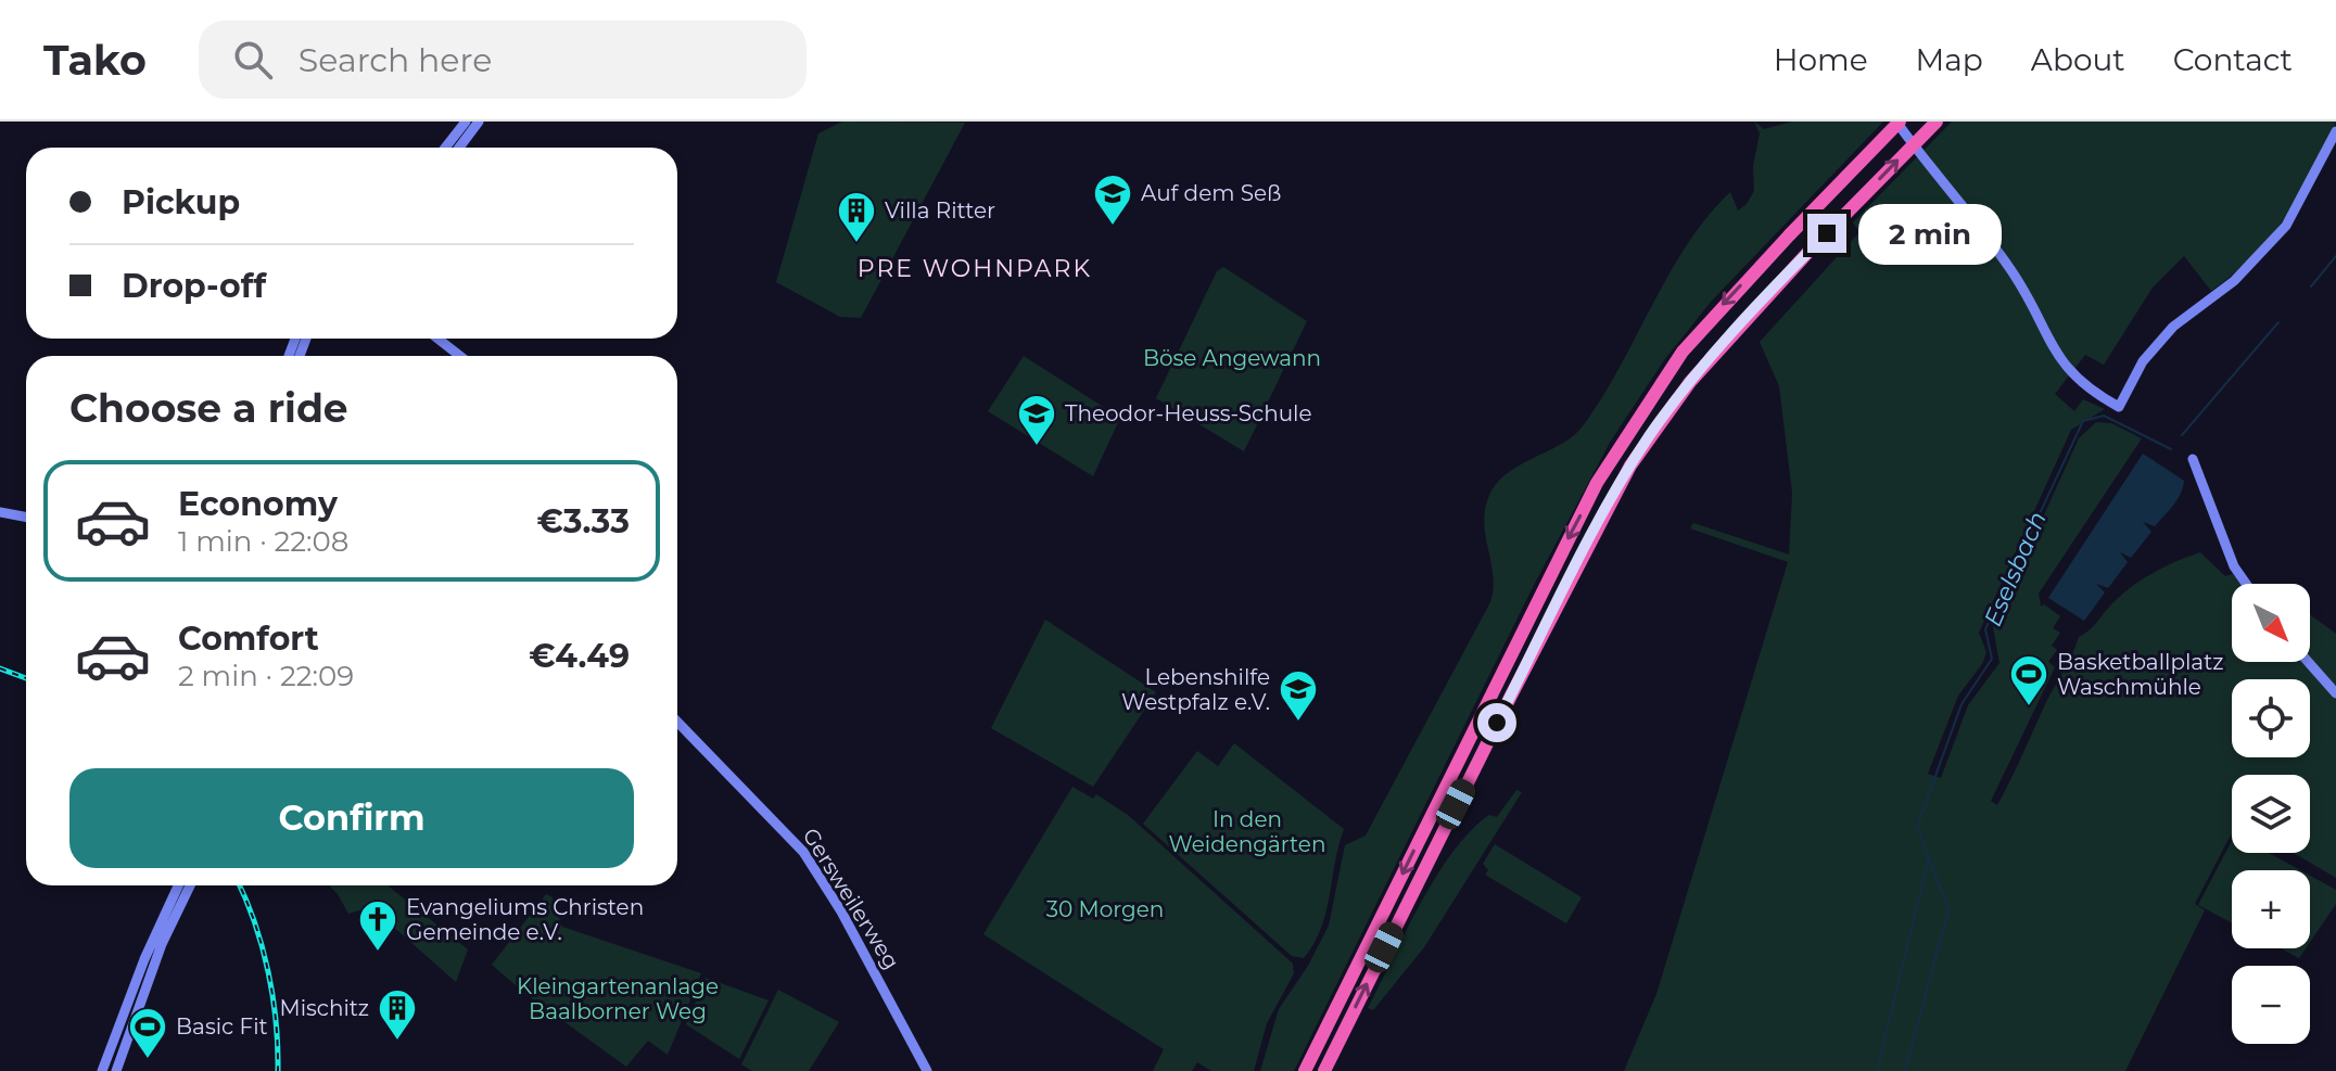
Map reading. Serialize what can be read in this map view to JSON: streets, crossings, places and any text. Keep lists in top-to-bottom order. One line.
{"streets":{"street":["Gersweilerweg"]},"districts":["PRE WOHNPARK"],"water":["Eselsbach"],"parks":["Böse Angewann","In den Weidengärten","30 Morgen","Kleingartenanlage Baalborner Weg"],"places":{"school or university":["Auf dem Seß","Theodor-Heuss-Schule","Lebenshilfe Westpfalz e.V."],"building":["Villa Ritter","Mischitz"],"sports":["Basketballplatz Waschmühle","Basic Fit"],"church":["Evangeliums Christen Gemeinde e.V."]},"north":"bottom right","page":{"header":"Tako","search":"Search here","nav":["Home","Map","About","Contact"],"banner":["Pickup","Drop-off"],"bubble":"2 min","heading":"Choose a ride","list":[{"name":"Economy","note":"1 min · 22:08","value":"€3.33"},{"name":"Comfort","note":"2 min · 22:09","value":"€4.49"}],"map_buttons":["+","−"],"buttons":"Confirm"}}
